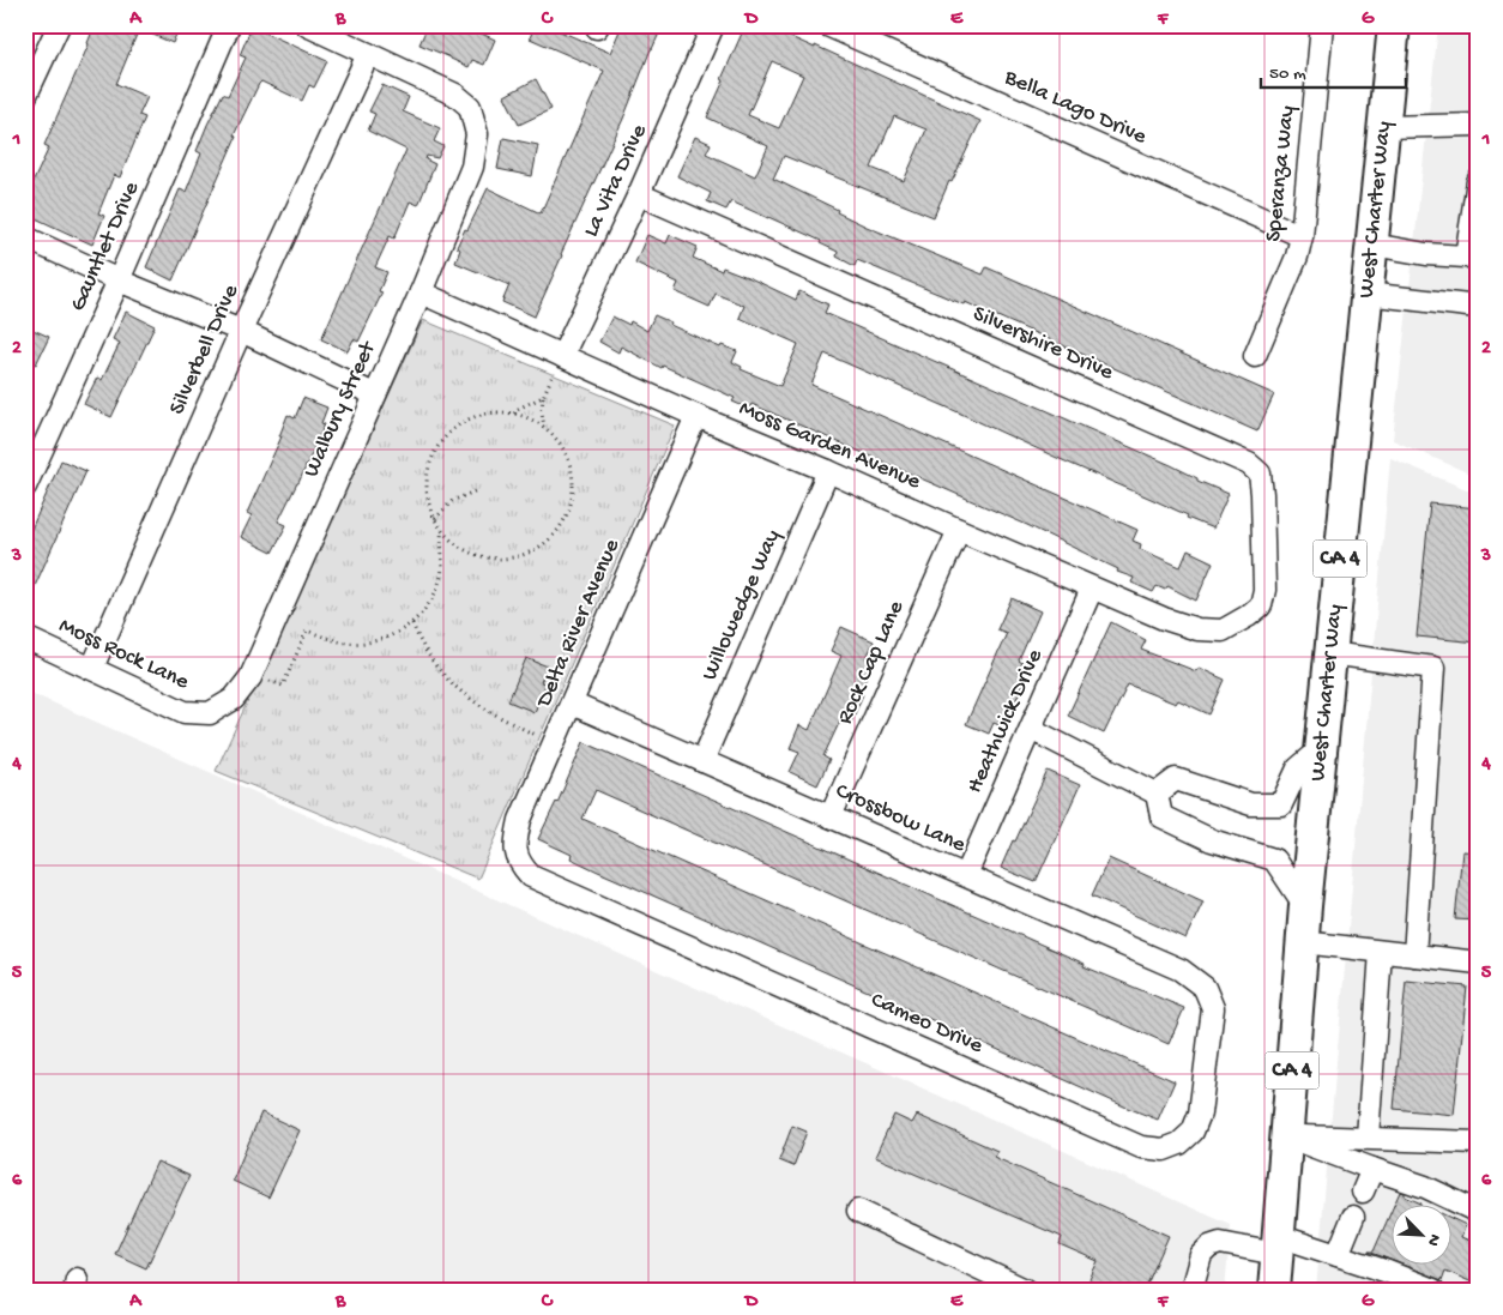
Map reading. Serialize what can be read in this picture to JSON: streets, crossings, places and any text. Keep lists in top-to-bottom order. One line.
{"streets":{"highway":["West Charter Way","CA 4"],"street":["Bella Lago Drive","Speranza Way","La Vita Drive","Gauntlet Drive","Silvershire Drive","Silverbell Drive","Walbury Street","Moss Garden Avenue","Willowedge Way","Delta River Avenue","Moss Rock Lane","Rock Cap Lane","Heathwick Drive","Crossbow Lane","Cameo Drive"]},"crossings":[["Bella Lago Drive","Speranza Way"],["La Vita Drive","Silvershire Drive"],["La Vita Drive","Moss Garden Avenue"],["Silvershire Drive","Moss Garden Avenue"],["Silverbell Drive","Walbury Street"],["Silverbell Drive","Moss Rock Lane"],["Walbury Street","Moss Garden Avenue"],["Walbury Street","Moss Rock Lane"],["Moss Garden Avenue","Willowedge Way"],["Moss Garden Avenue","Delta River Avenue"],["Moss Garden Avenue","Rock Cap Lane"],["Moss Garden Avenue","Heathwick Drive"],["Willowedge Way","Crossbow Lane"],["Delta River Avenue","Crossbow Lane"],["Delta River Avenue","Cameo Drive"],["Rock Cap Lane","Crossbow Lane"],["Heathwick Drive","Crossbow Lane"],["Crossbow Lane","Cameo Drive"]],"scale_bar":"50 m","north":"bottom right","grid":{"columns":["A","B","C","D","E","F","G"],"rows":["1","2","3","4","5","6"]}}
